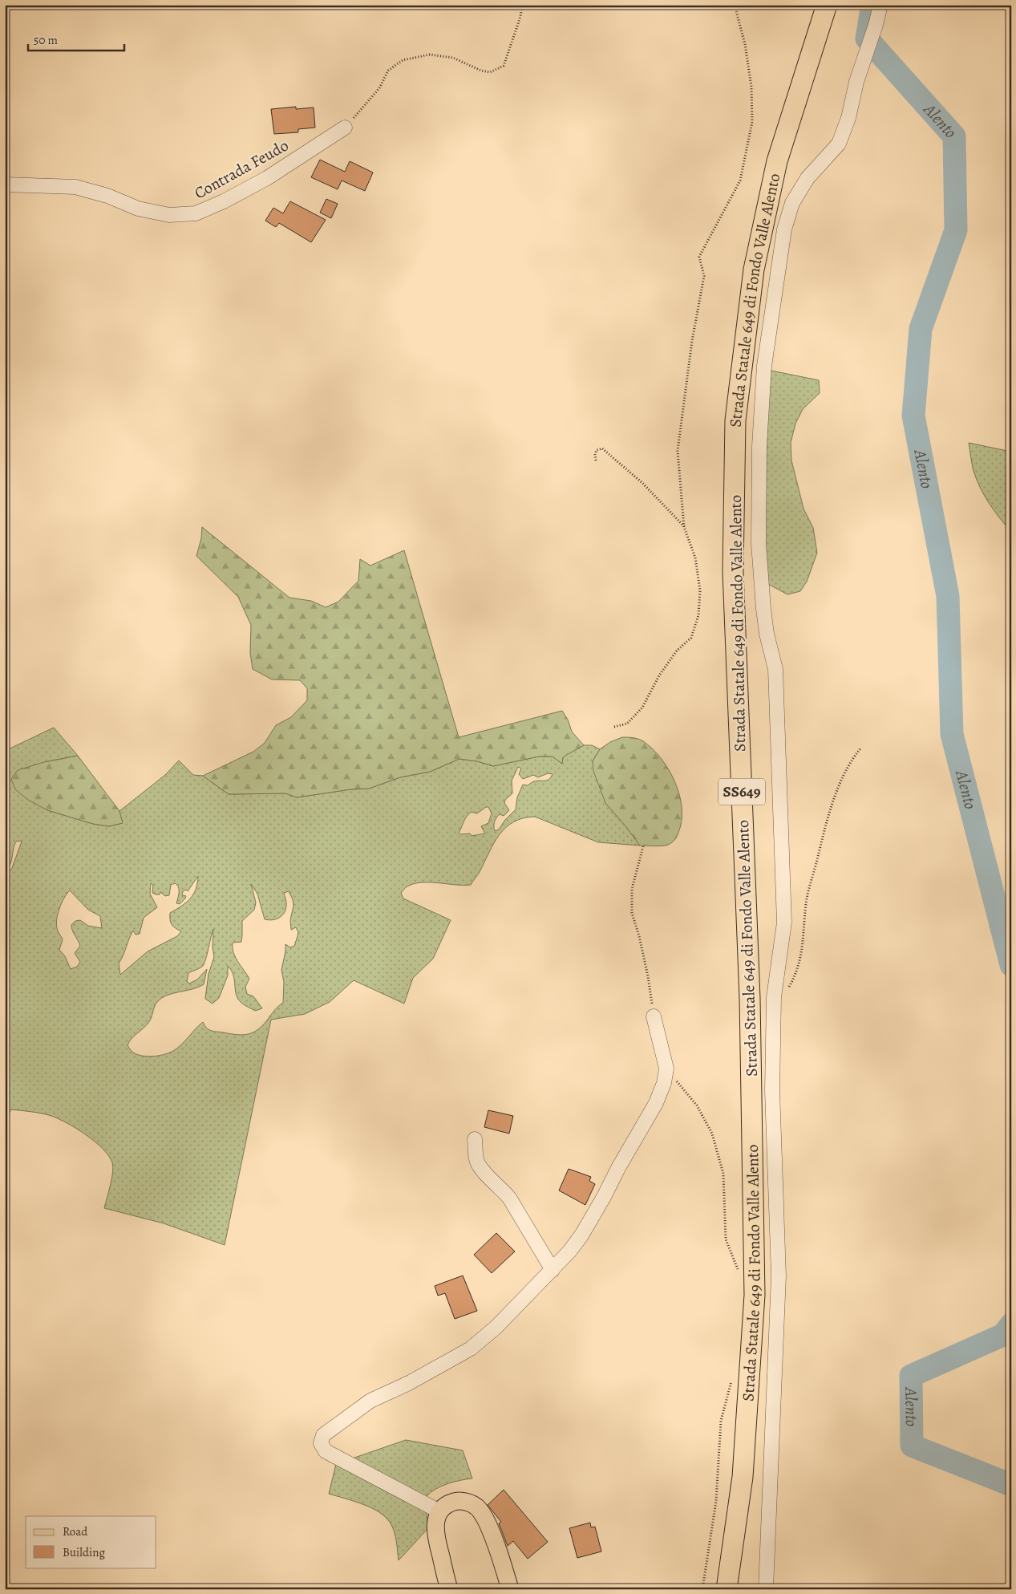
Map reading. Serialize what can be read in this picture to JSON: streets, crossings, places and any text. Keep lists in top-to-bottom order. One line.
{"streets":{"highway":["Strada Statale 649 di Fondo Valle Alento","SS649"],"street":["Contrada Feudo"]},"water":["Alento"],"legend":["Road","Building"],"scale_bar":"50 m"}
